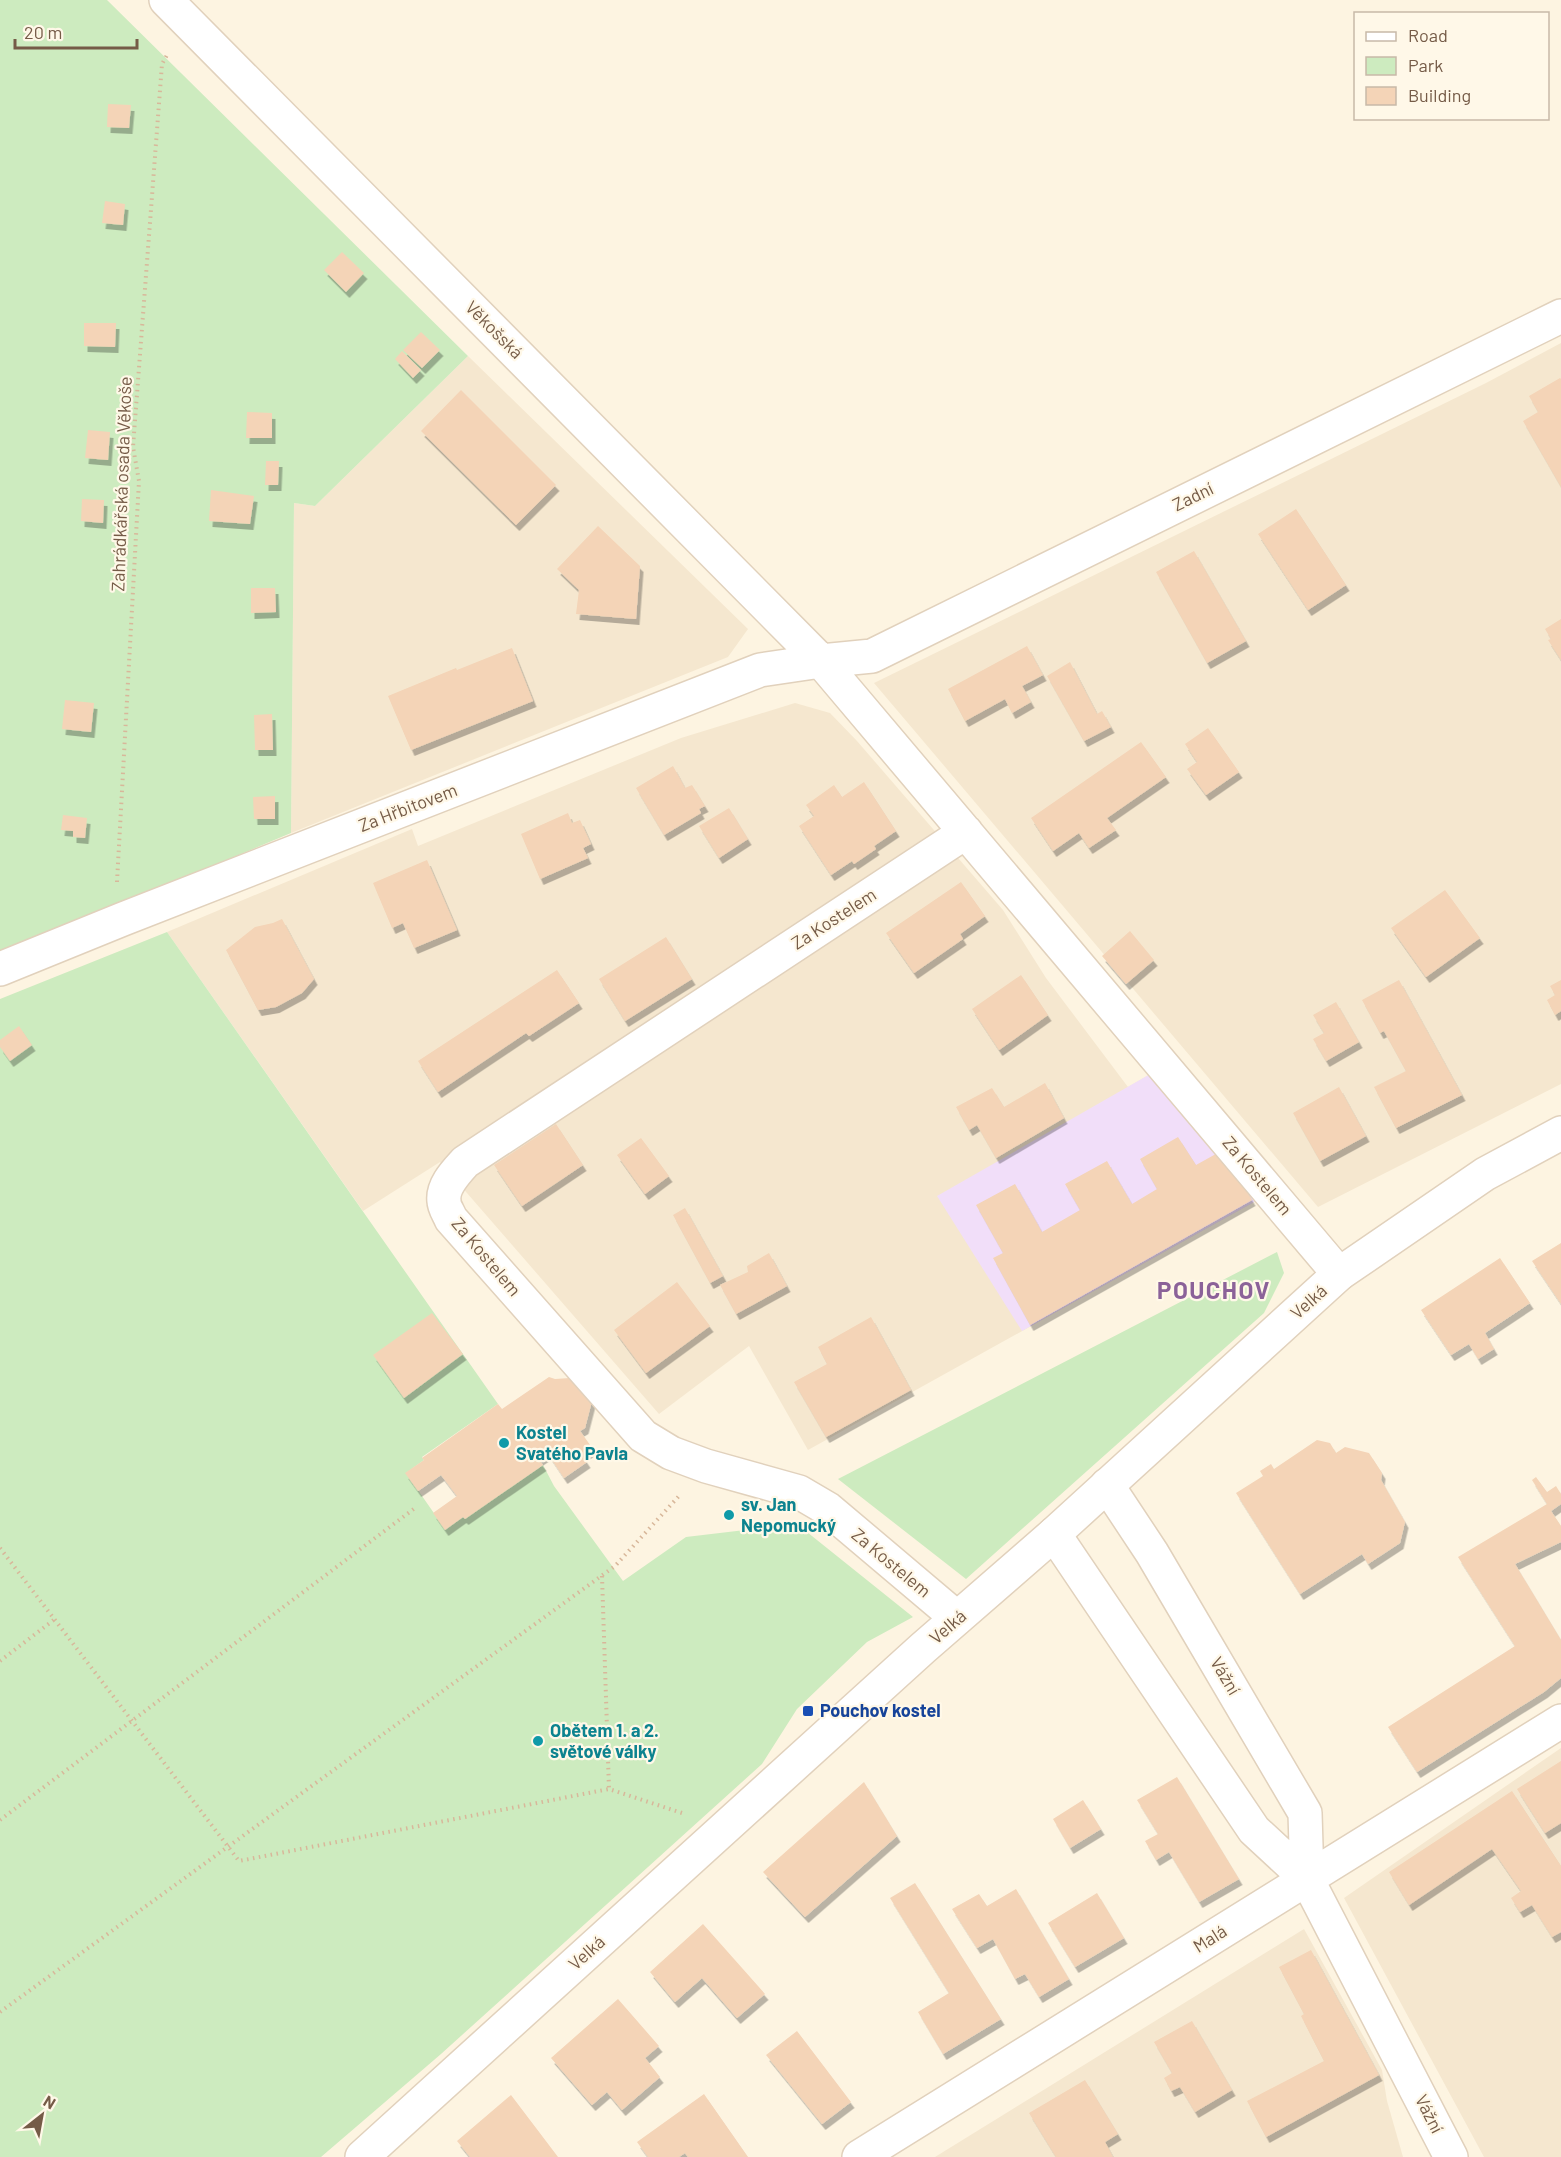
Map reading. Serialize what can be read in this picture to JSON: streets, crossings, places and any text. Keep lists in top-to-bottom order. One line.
{"streets":{"street":["Věkošská","Zadní","Za Hřbitovem","Za Kostelem","Velká","Vážní","Malá"],"path":["Zahrádkářská osada Věkoše"]},"crossings":[["Věkošská","Zahrádkářská osada Věkoše"],["Věkošská","Zadní"],["Věkošská","Za Hřbitovem"],["Věkošská","Za Kostelem"],["Zahrádkářská osada Věkoše","Za Hřbitovem"],["Zadní","Za Hřbitovem"],["Zadní","Za Kostelem"],["Za Hřbitovem","Za Kostelem"],["Za Kostelem","Velká"],["Velká","Vážní"],["Vážní","Malá"]],"districts":["POUCHOV"],"places":{"other":["Kostel Svatého Pavla","sv. Jan Nepomucký","Obětem 1. a 2. světové války"],"transit":["Pouchov kostel"]},"legend":["Road","Park","Building"],"scale_bar":"20 m","north":"top right"}
